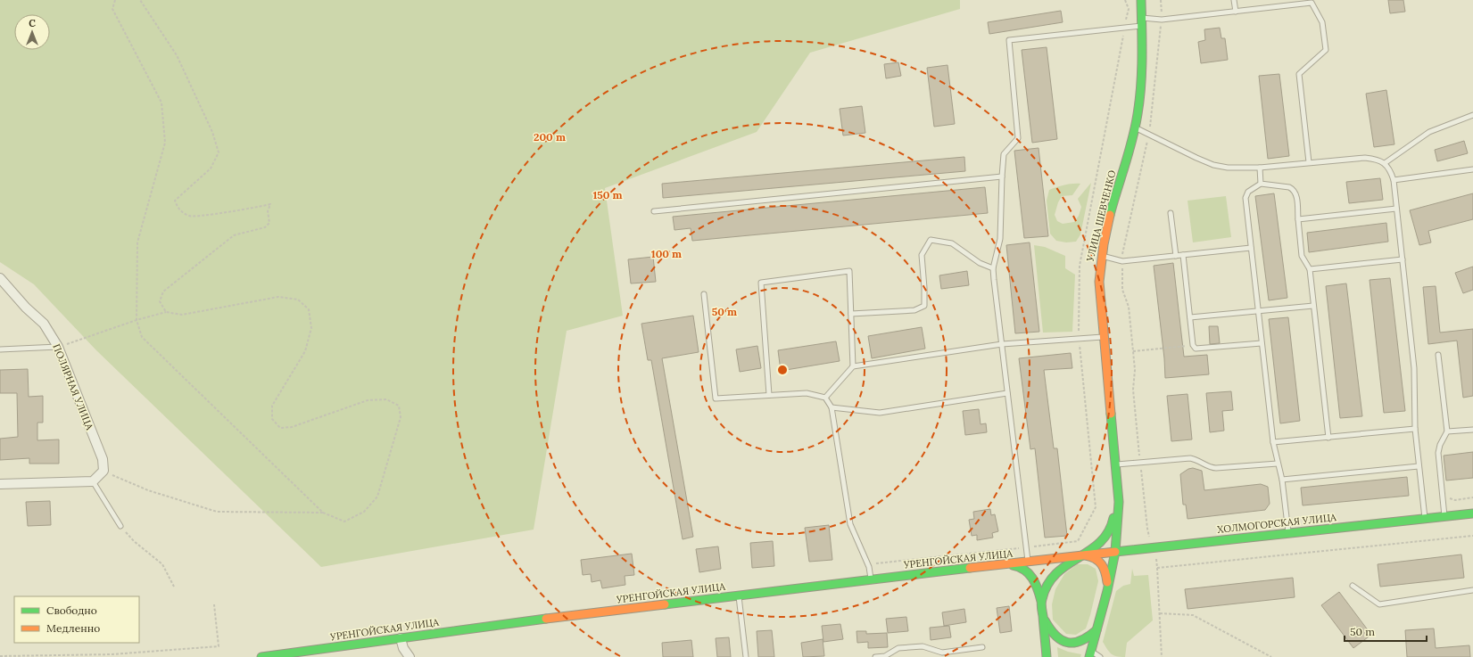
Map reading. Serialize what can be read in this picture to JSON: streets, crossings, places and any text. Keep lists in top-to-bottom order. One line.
{"streets":{"street":["УЛИЦА ШЕВЧЕНКО","ПОЛЯРНАЯ УЛИЦА","ХОЛМОГОРСКАЯ УЛИЦА","УРЕНГОЙСКАЯ УЛИЦА"]},"crossings":[["ХОЛМОГОРСКАЯ УЛИЦА","УРЕНГОЙСКАЯ УЛИЦА"]],"legend":["Свободно","Медленно"],"scale_bar":"50 m","north":"top","rings":["200 m","150 m","100 m","50 m"]}
